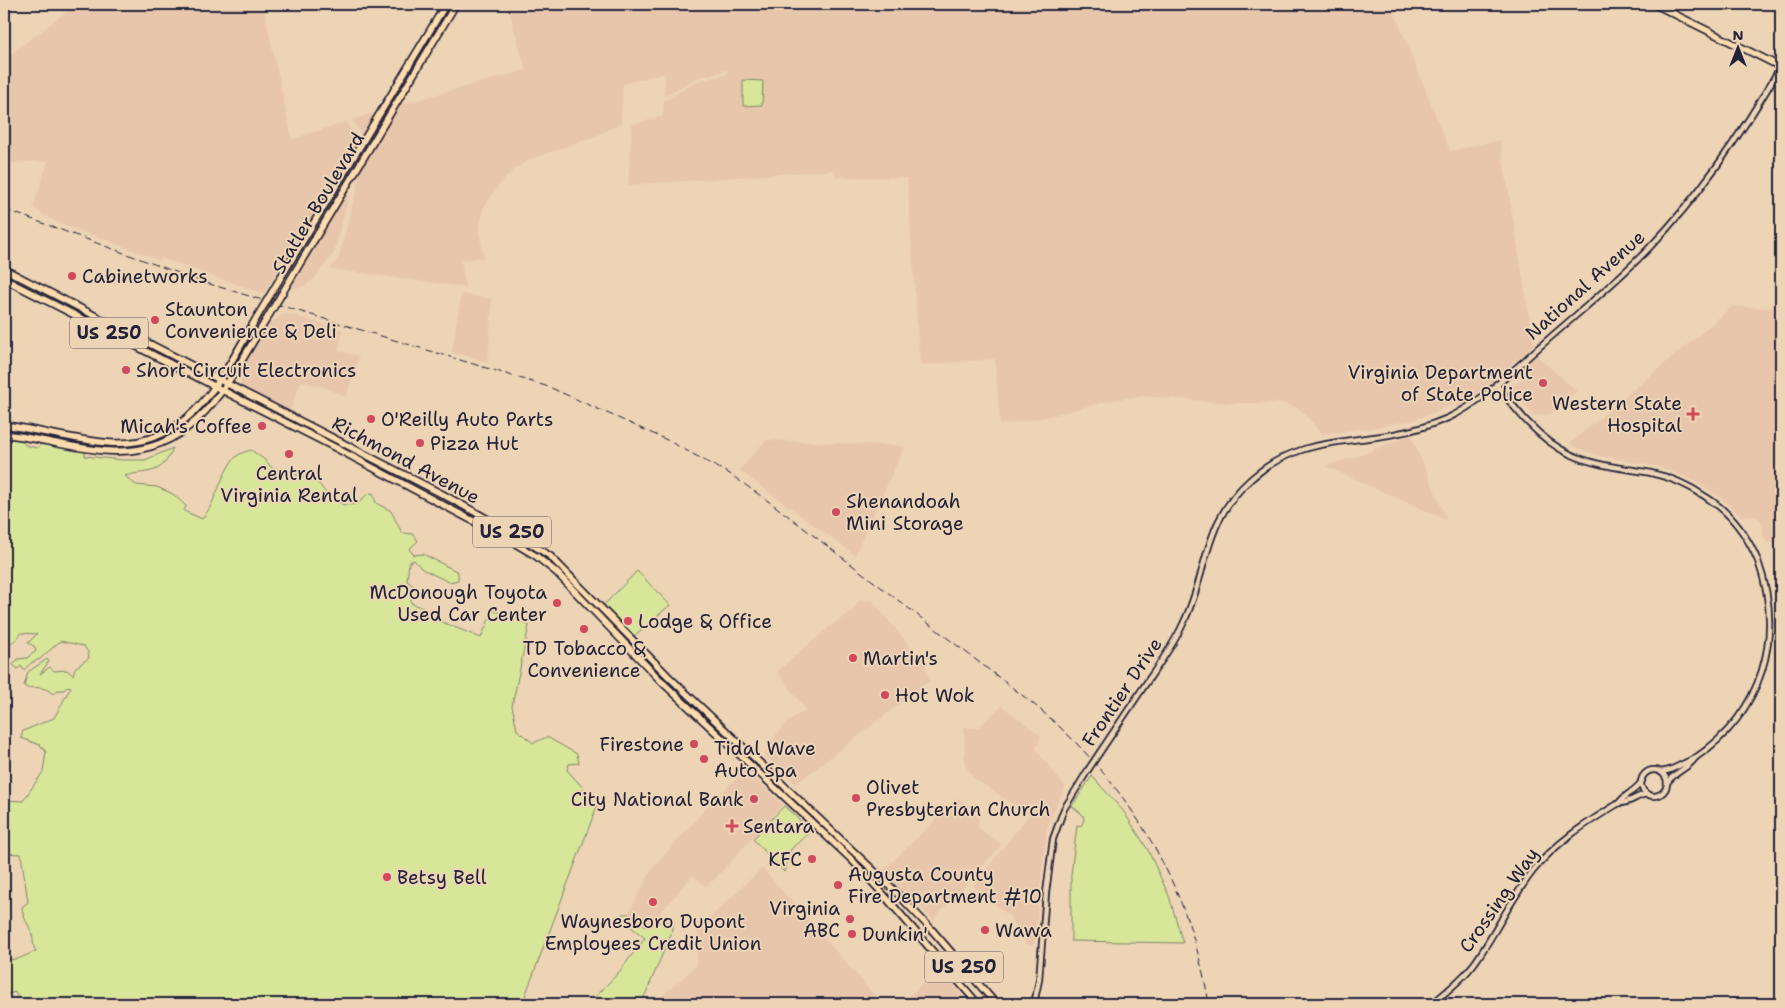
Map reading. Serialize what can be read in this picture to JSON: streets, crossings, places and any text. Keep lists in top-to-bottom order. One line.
{"streets":{"main road":["Statler Boulevard","US 250","Richmond Avenue"],"street":["National Avenue","Frontier Drive","Crossing Way"]},"crossings":[["Statler Boulevard","Richmond Avenue"],["National Avenue","Frontier Drive"]],"places":{"other":["Cabinetworks","Staunton Convenience & Deli","Short Circuit Electronics","Virginia Department of State Police","O'Reilly Auto Parts","Micah's Coffee","Pizza Hut","Central Virginia Rental","Shenandoah Mini Storage","McDonough Toyota Used Car Center","Lodge & Office","TD Tobacco & Convenience","Martin's","Hot Wok","Firestone","Tidal Wave Auto Spa","Olivet Presbyterian Church","City National Bank","KFC","Betsy Bell","Augusta County Fire Department #10","Waynesboro Dupont Employees Credit Union","Virginia ABC","Wawa","Dunkin'"],"health":["Western State Hospital","Sentara"]},"north":"top"}
